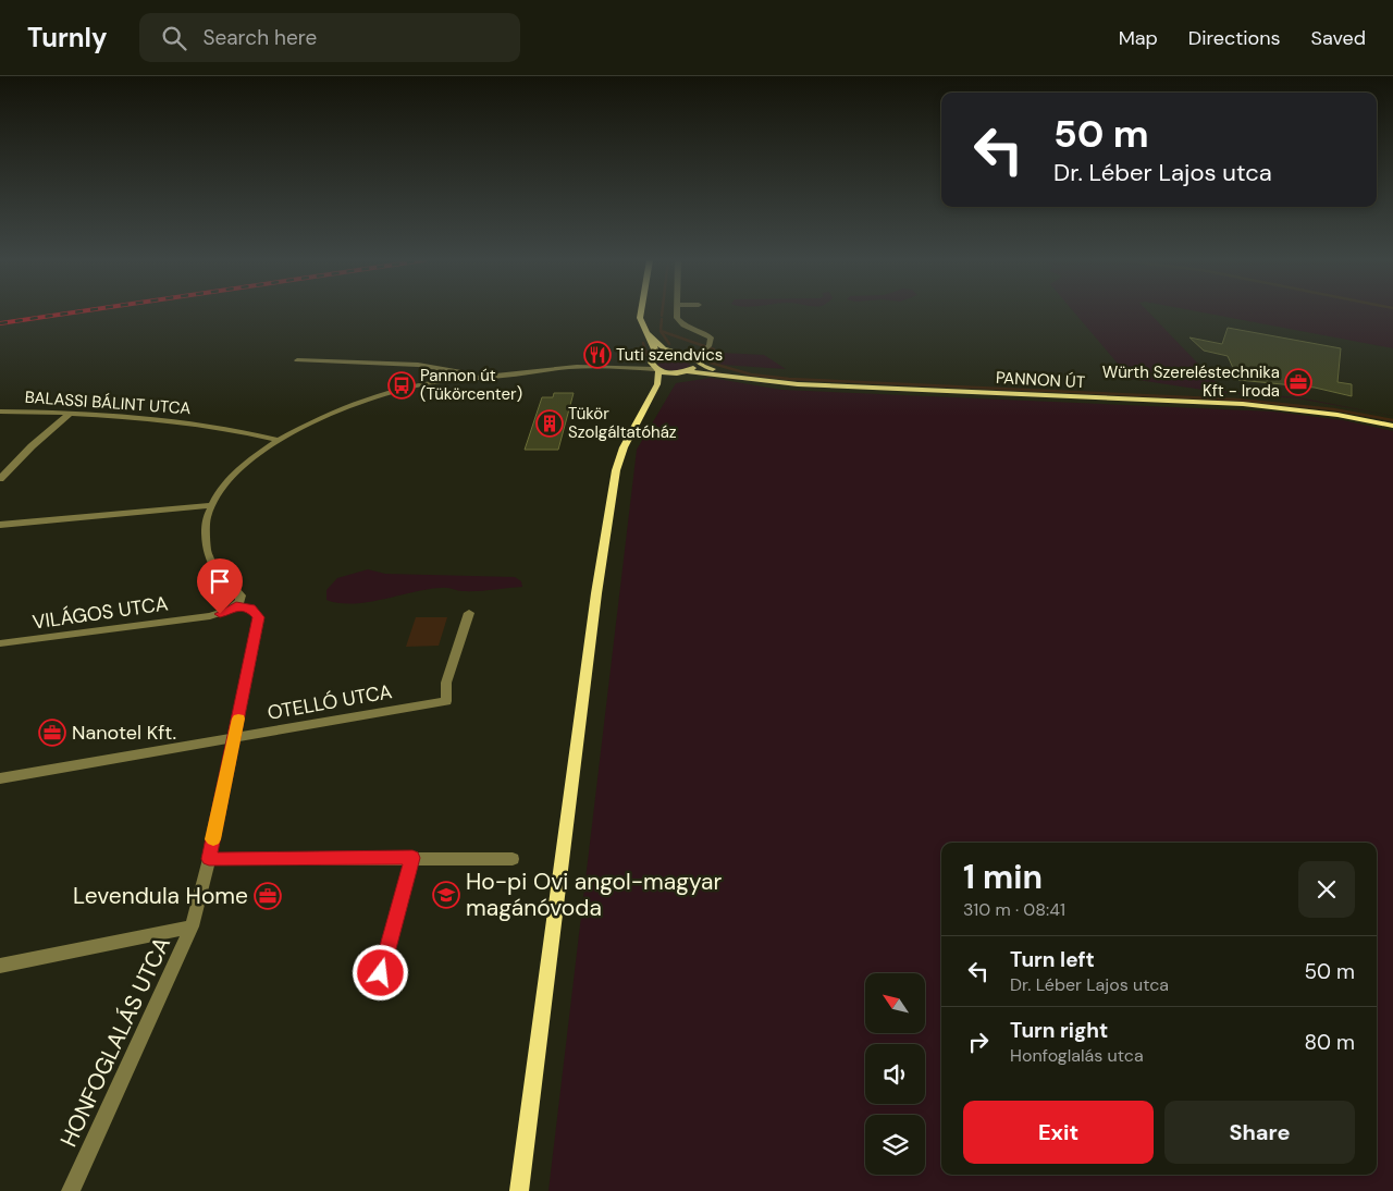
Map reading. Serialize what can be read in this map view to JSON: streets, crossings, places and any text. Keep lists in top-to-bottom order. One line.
{"streets":{"main road":["PANNON ÚT"],"street":["BALASSI BÁLINT UTCA","VILÁGOS UTCA","OTELLÓ UTCA","HONFOGLALÁS UTCA"]},"crossings":[["VILÁGOS UTCA","HONFOGLALÁS UTCA"],["OTELLÓ UTCA","HONFOGLALÁS UTCA"]],"places":{"restaurant":["Tuti szendvics"],"office":["Würth Szereléstechnika Kft - Iroda","Nanotel Kft.","Levendula Home"],"bus stop":["Pannon út (Tükörcenter)"],"building":["Tükör Szolgáltatóház"],"school or university":["Ho-pi Ovi angol-magyar magánóvoda"]},"north":"top left","page":{"header":"Turnly","search":"Search here","nav":["Map","Directions","Saved"],"turn":["50 m","Dr. Léber Lajos utca"],"heading":["1 min","310 m · 08:41"],"list":[{"name":"Turn left","note":"Dr. Léber Lajos utca","value":"50 m"},{"name":"Turn right","note":"Honfoglalás utca","value":"80 m"}],"buttons":["Exit","Share"]}}
